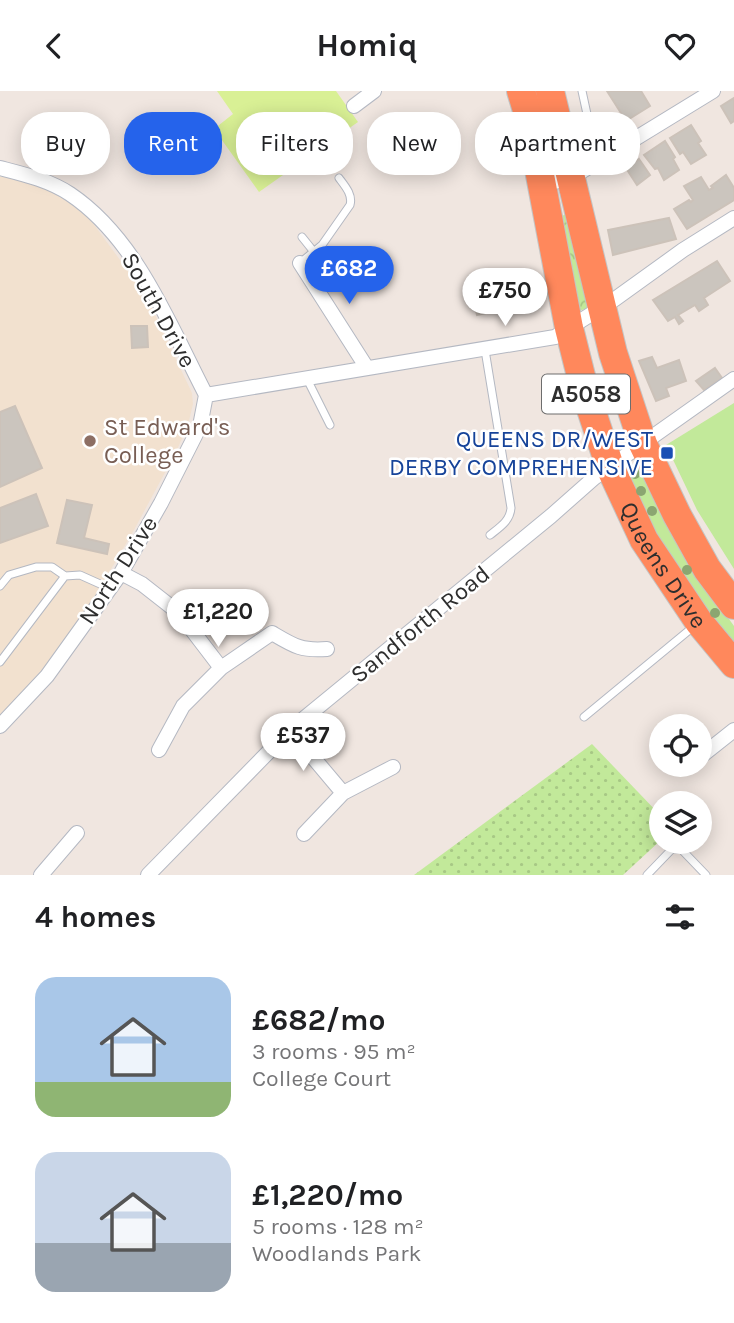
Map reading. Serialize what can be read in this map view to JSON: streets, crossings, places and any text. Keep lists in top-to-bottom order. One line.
{"streets":{"highway":["A5058","Queens Drive"],"street":["South Drive","North Drive","Sandforth Road"]},"crossings":[["South Drive","North Drive"],["Queens Drive","Sandforth Road"]],"places":{"other":["St Edward's College"],"transit":["QUEENS DR/WEST DERBY COMPREHENSIVE"]},"page":{"header":"Homiq","chip":["Buy","Rent","Filters","New","Apartment"],"price":["£682","£750","£1,220","£537"],"heading":"4 homes","list":[{"name":"£682/mo","note":"3 rooms · 95 m² · College Court"},{"name":"£1,220/mo","note":"5 rooms · 128 m² · Woodlands Park"}]}}
